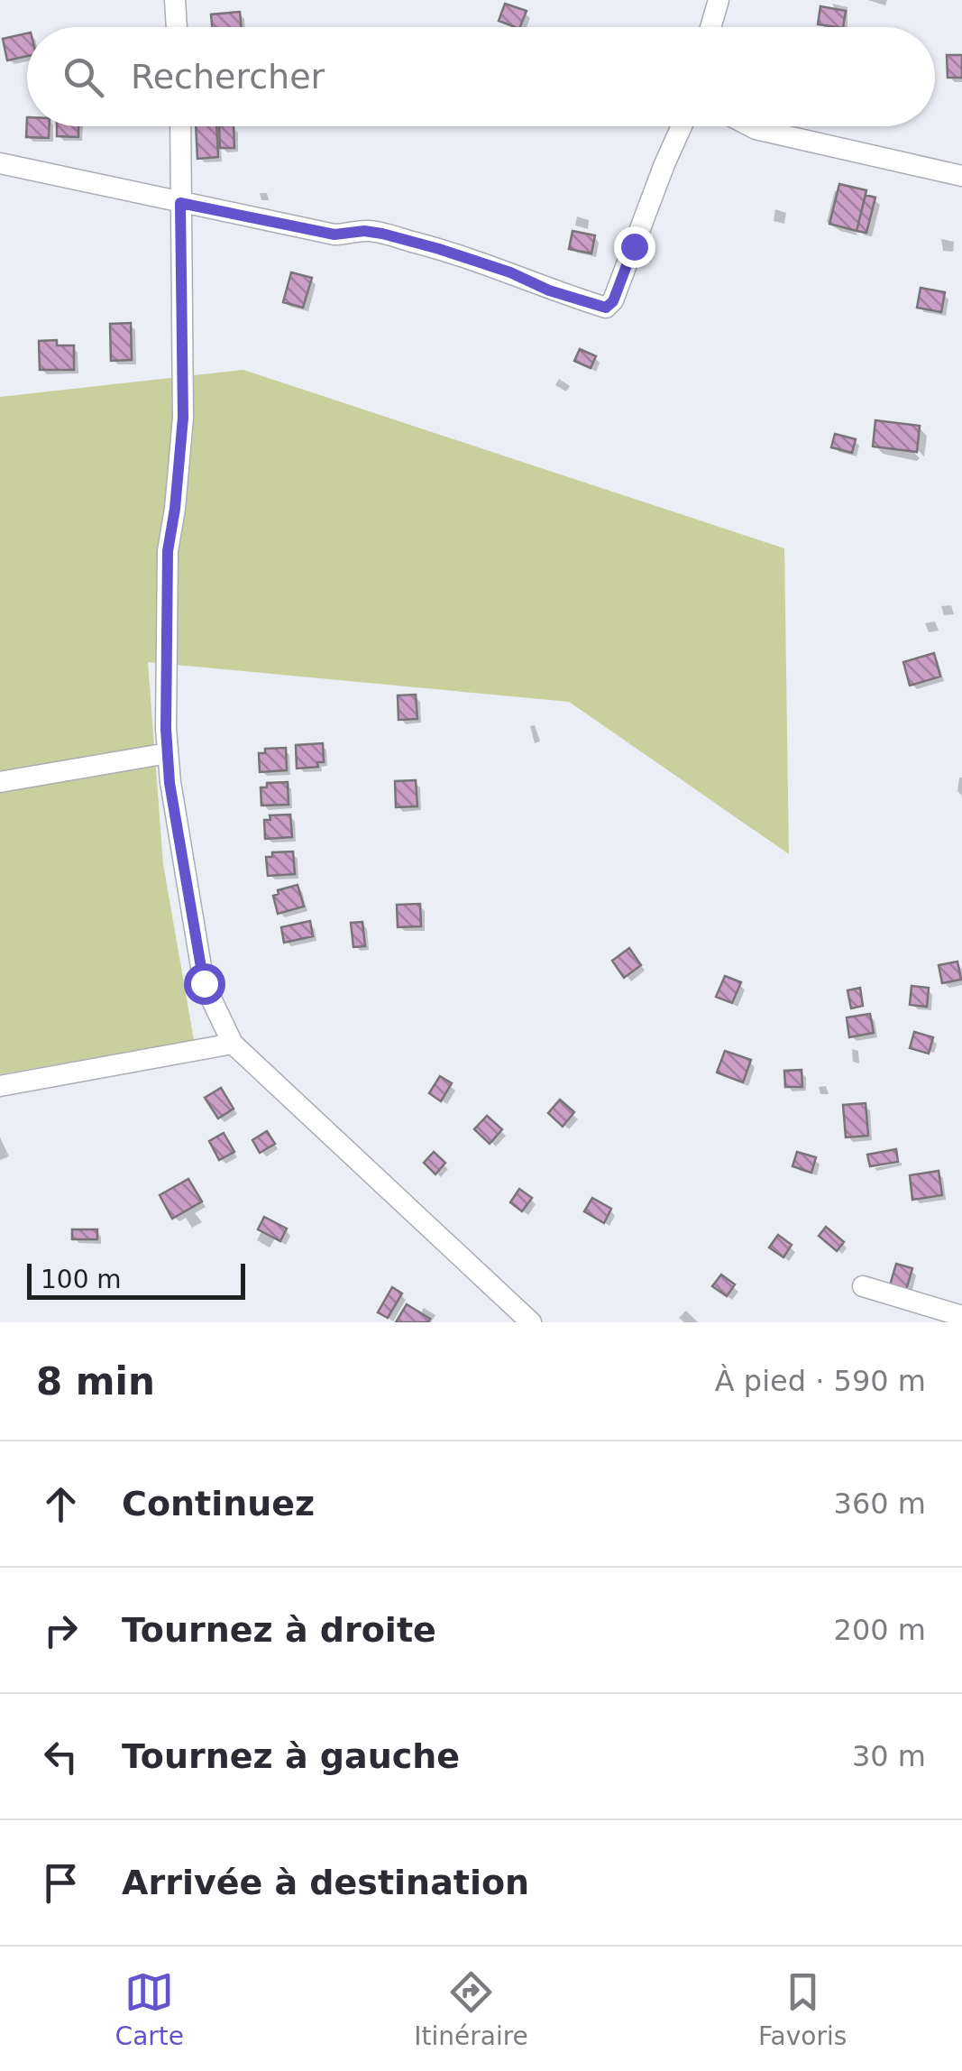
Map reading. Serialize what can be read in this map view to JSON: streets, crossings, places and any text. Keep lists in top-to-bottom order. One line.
{"scale_bar":"100 m","page":{"search":"Rechercher","scale":"100 m","heading":["8 min","À pied · 590 m"],"list":[["Continuez","360 m"],["Tournez à droite","200 m"],["Tournez à gauche","30 m"],"Arrivée à destination"],"nav":["Carte","Itinéraire","Favoris"]}}
